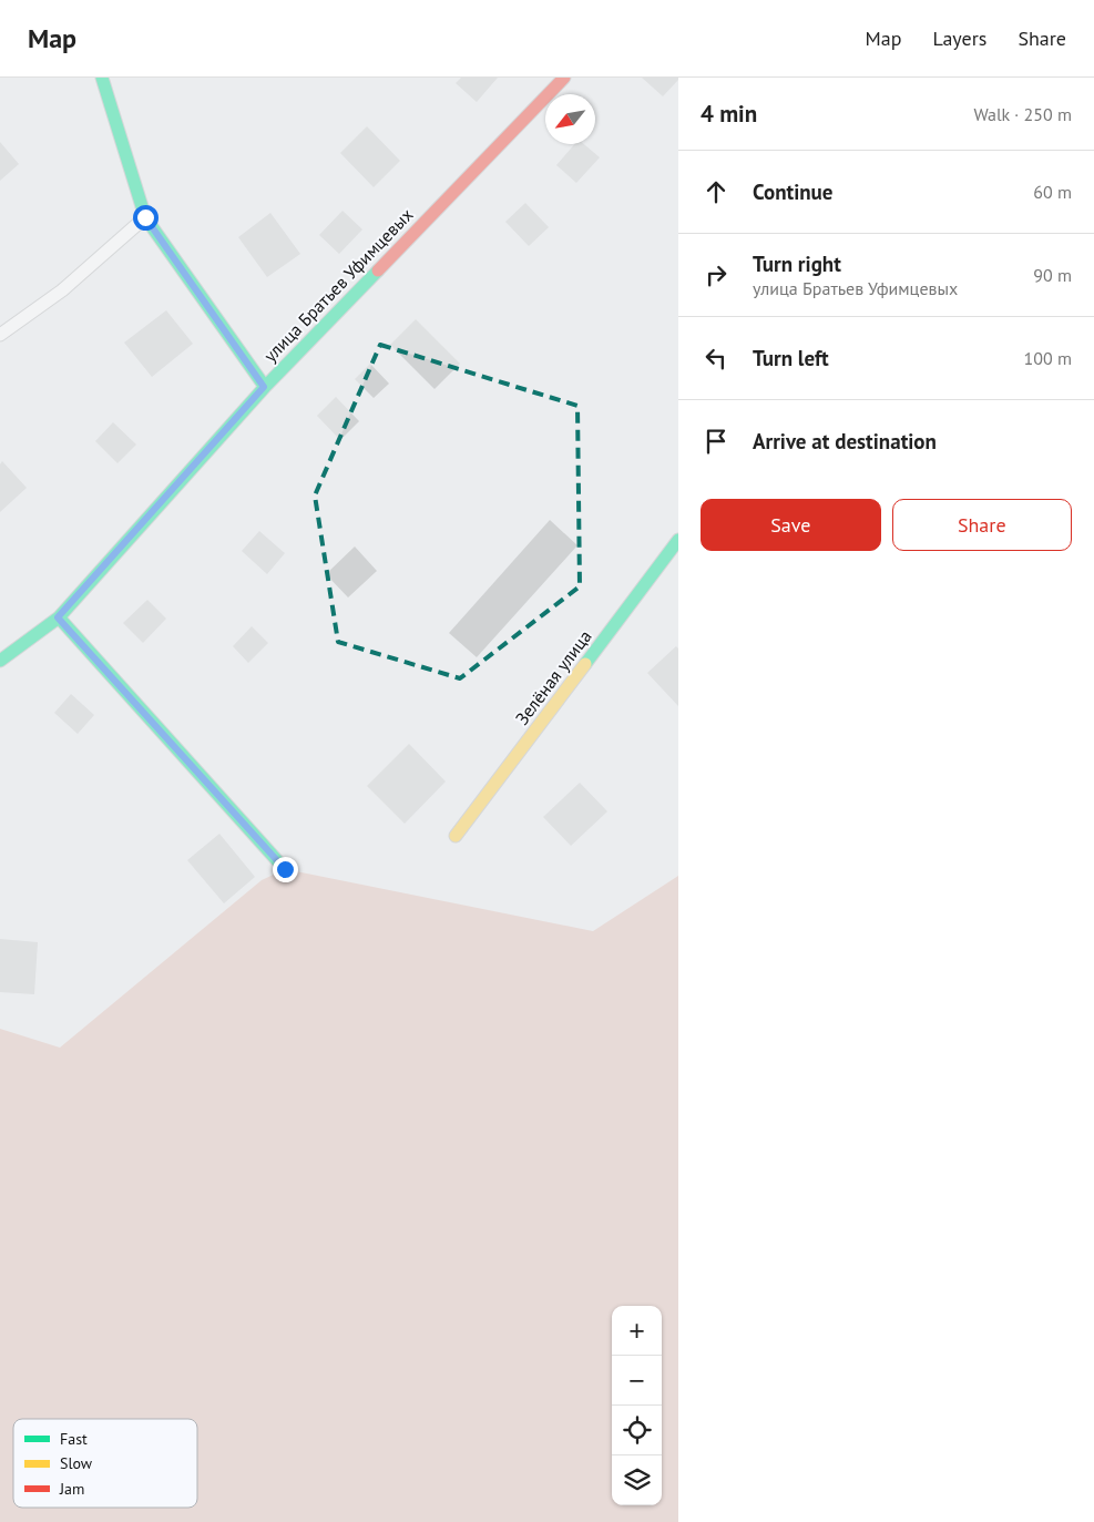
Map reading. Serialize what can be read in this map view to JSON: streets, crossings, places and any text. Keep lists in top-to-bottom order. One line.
{"streets":{"street":["улица Братьев Уфимцевых","Зелёная улица"]},"legend":["Fast","Slow","Jam"],"north":"bottom left","page":{"header":"Map","nav":["Map","Layers","Share"],"heading":["4 min","Walk · 250 m"],"list":[["Continue","60 m"],["Turn right","улица Братьев Уфимцевых","90 m"],["Turn left","100 m"],"Arrive at destination"],"buttons":["Save","Share"],"map_buttons":["+","−"]}}
